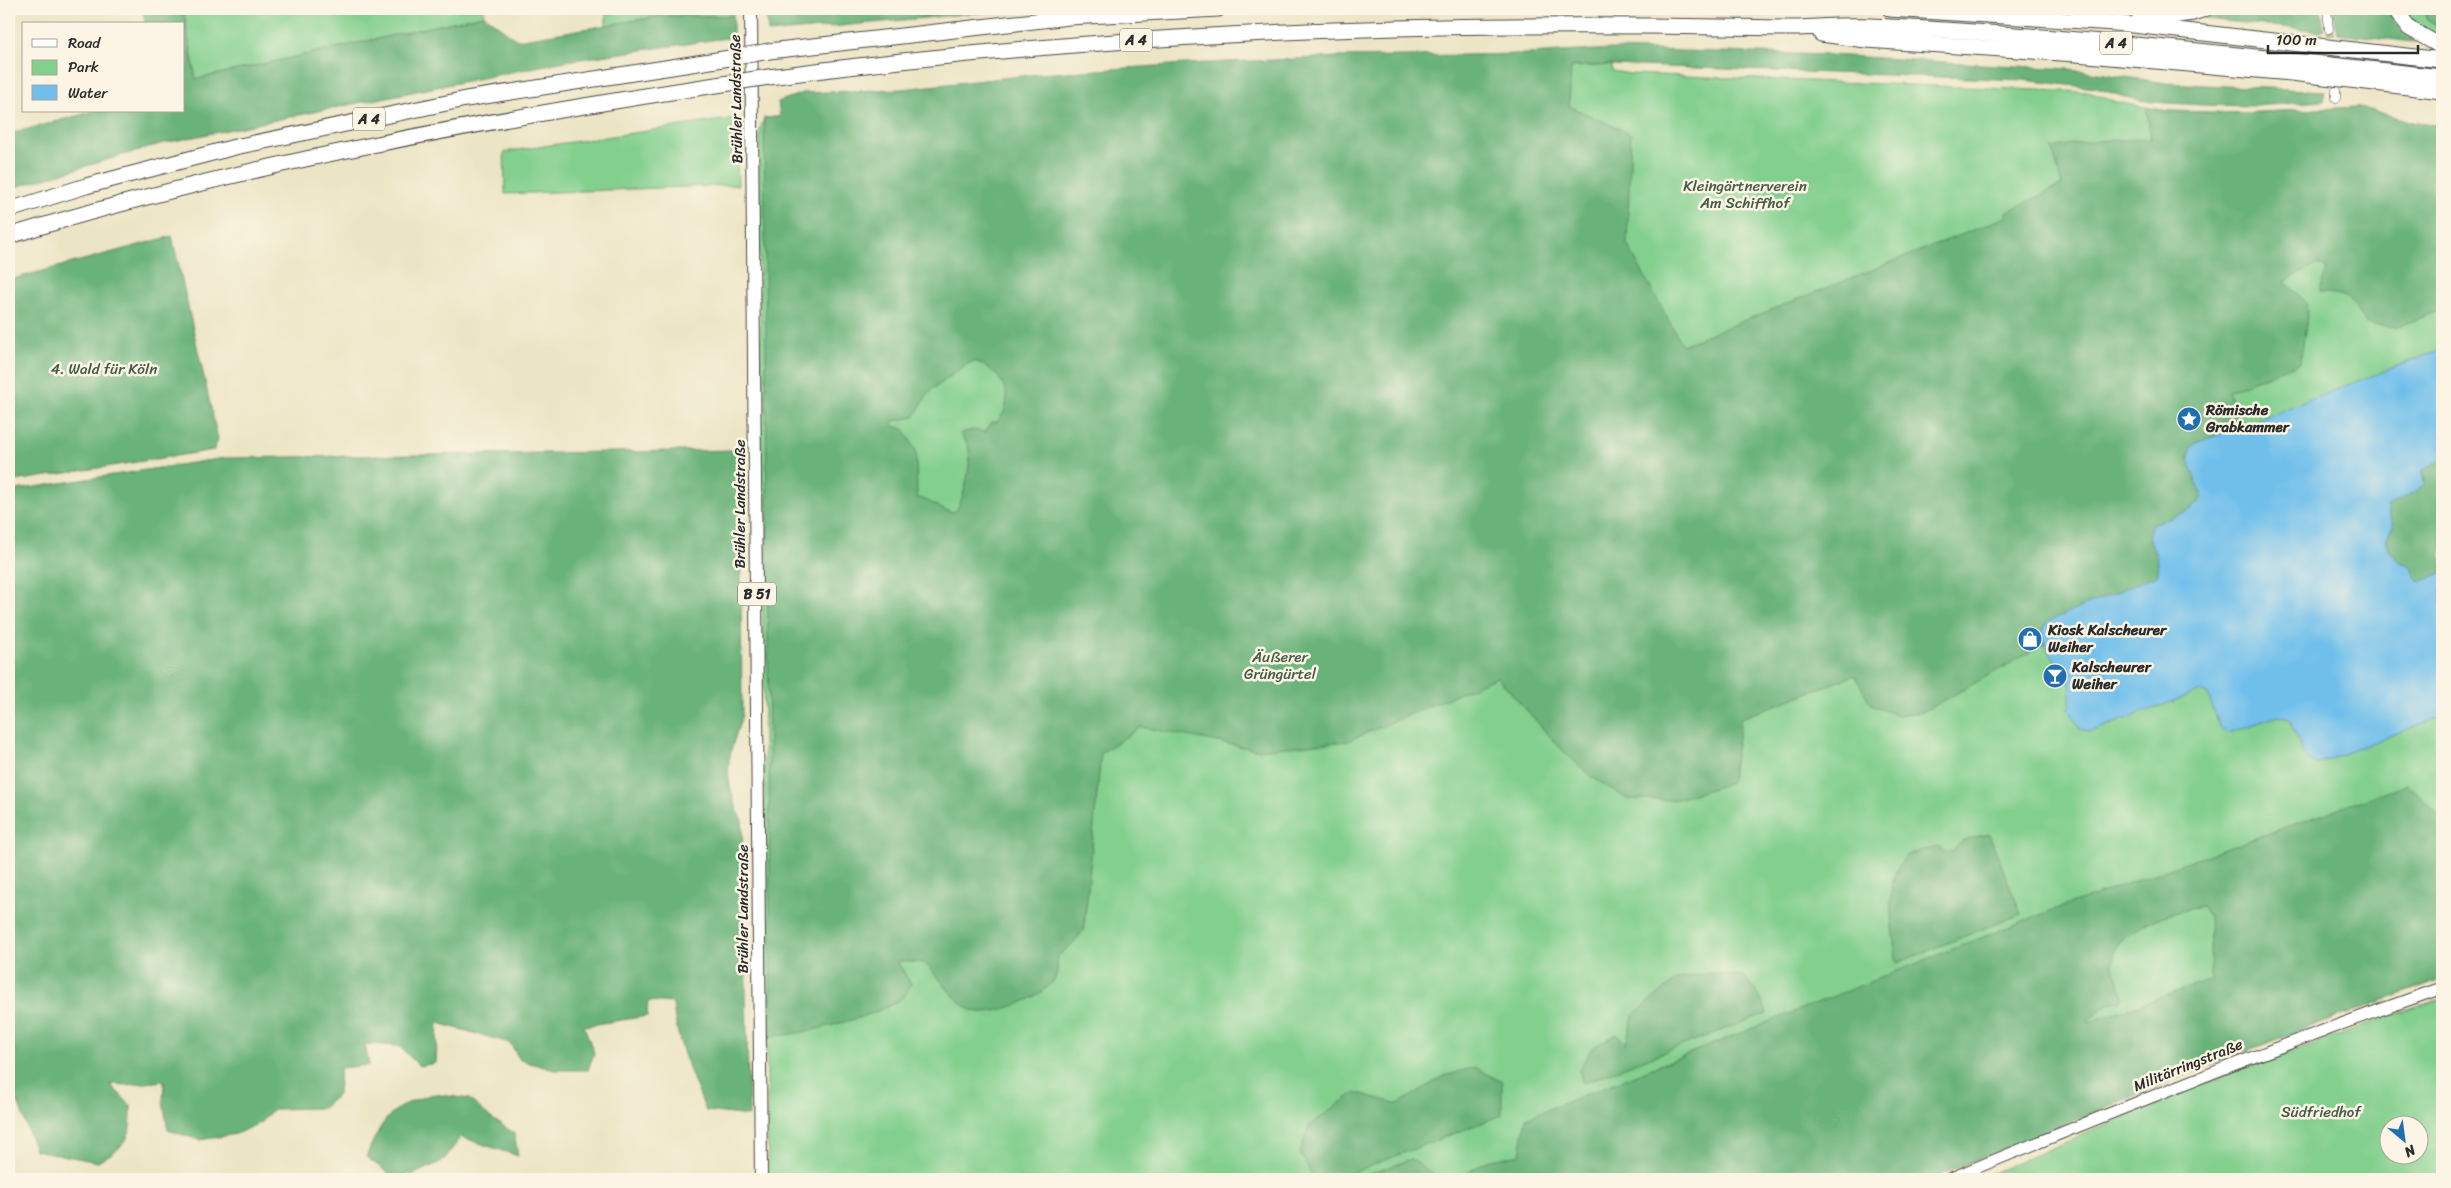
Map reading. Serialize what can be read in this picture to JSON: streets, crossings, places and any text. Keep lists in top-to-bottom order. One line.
{"streets":{"highway":["A 4"],"main road":["Brühler Landstraße","B 51","Militärringstraße"]},"parks":["Kleingärtnerverein Am Schiffhof","4. Wald für Köln","Äußerer Grüngürtel","Südfriedhof"],"places":{"place":["Römische Grabkammer"],"shop":["Kiosk Kalscheurer Weiher"],"bar":["Kalscheurer Weiher"]},"legend":["Road","Park","Water"],"scale_bar":"100 m","north":"bottom right"}
